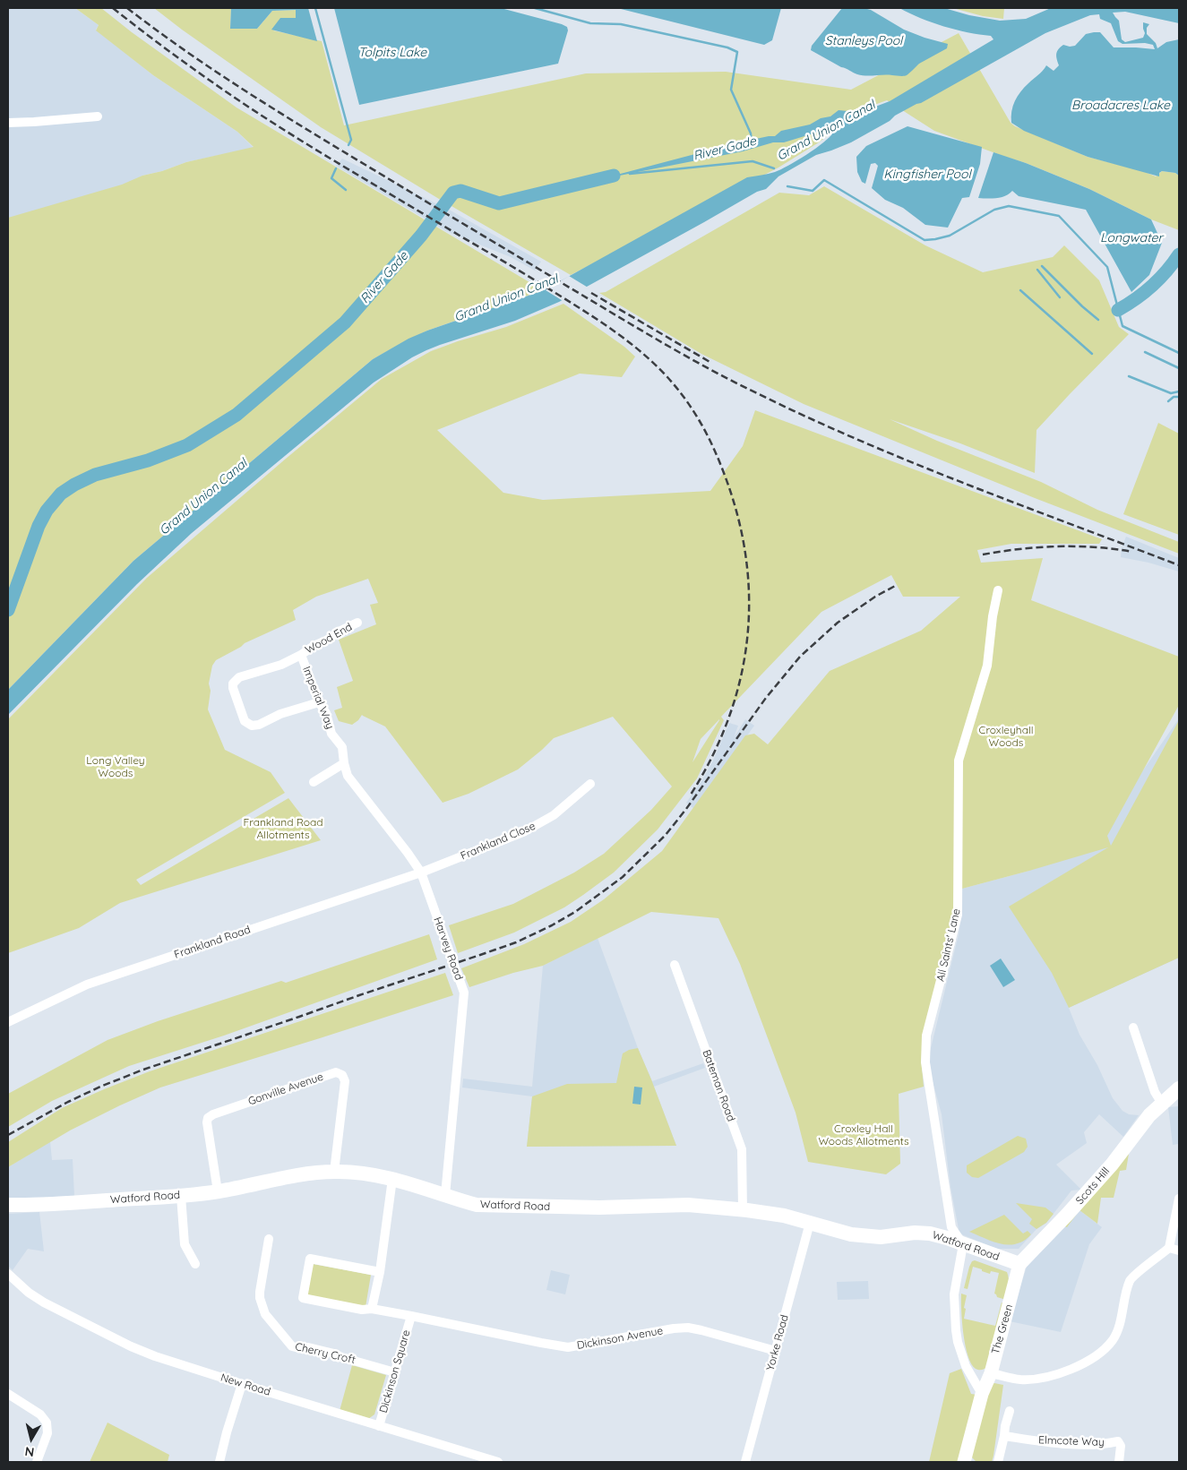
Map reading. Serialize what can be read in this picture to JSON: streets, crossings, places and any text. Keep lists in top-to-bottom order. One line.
{"streets":{"main road":["Scots Hill","Watford Road"],"street":["Wood End","Imperial Way","Frankland Close","Frankland Road","All Saints' Lane","Harvey Road","Bateman Road","Gonville Avenue","The Green","Dickinson Avenue","Yorke Road","Cherry Croft","Dickinson Square","New Road","Elmcote Way"]},"crossings":[["Wood End","Imperial Way"],["Imperial Way","Harvey Road"],["Frankland Close","Frankland Road"],["Frankland Close","Harvey Road"],["Frankland Road","Harvey Road"],["All Saints' Lane","Watford Road"],["Harvey Road","Watford Road"],["Bateman Road","Watford Road"],["Gonville Avenue","Watford Road"],["Scots Hill","Watford Road"],["Scots Hill","The Green"],["Watford Road","The Green"],["Watford Road","Yorke Road"],["Dickinson Avenue","Yorke Road"],["Dickinson Avenue","Dickinson Square"],["Cherry Croft","Dickinson Square"],["Dickinson Square","New Road"]],"water":["Stanleys Pool","Tolpits Lake","Broadacres Lake","Grand Union Canal","River Gade","Kingfisher Pool","Longwater"],"parks":["Croxleyhall Woods","Long Valley Woods","Frankland Road Allotments","Croxley Hall Woods Allotments"],"north":"bottom"}
